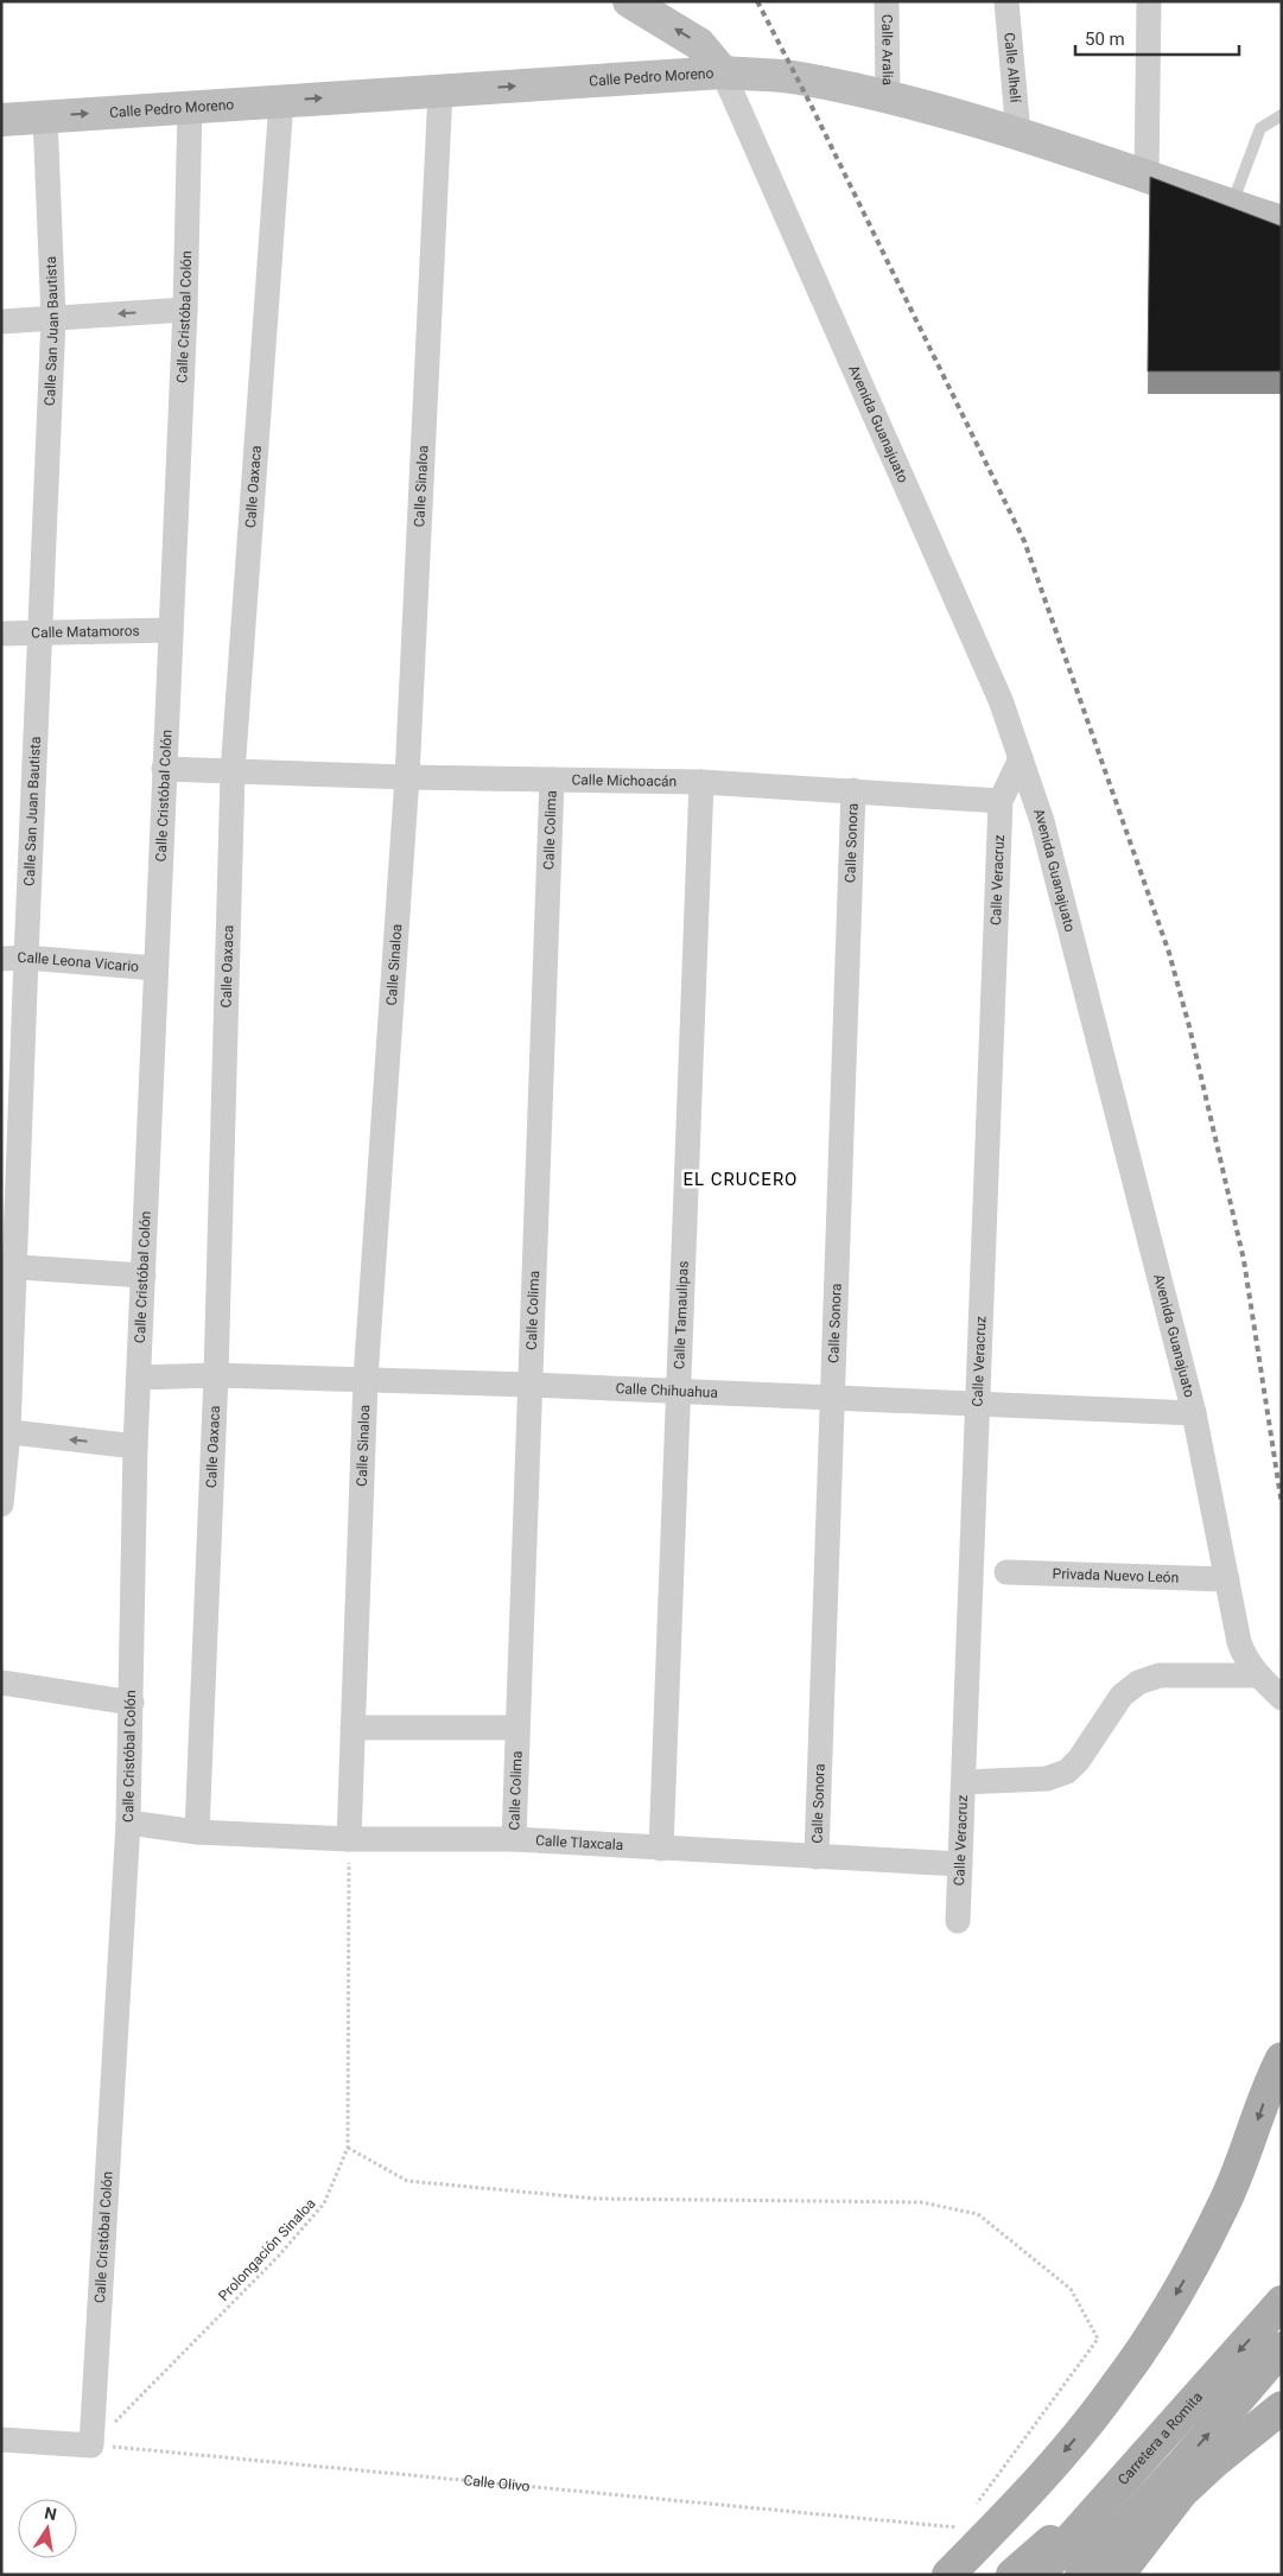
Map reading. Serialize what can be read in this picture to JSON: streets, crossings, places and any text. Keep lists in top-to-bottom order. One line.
{"streets":{"main road":["Carretera a Romita"],"street":["Calle Aralia","Calle Alhelí","Calle Pedro Moreno","Calle Cristóbal Colón","Calle San Juan Bautista","Avenida Guanajuato","Calle Sinaloa","Calle Oaxaca","Calle Matamoros","Calle Michoacán","Calle Colima","Calle Sonora","Calle Veracruz","Calle Leona Vicario","Calle Tamaulipas","Calle Chihuahua","Privada Nuevo León","Calle Tlaxcala"],"path":["Prolongación Sinaloa","Calle Olivo"]},"crossings":[["Calle Aralia","Calle Pedro Moreno"],["Calle Alhelí","Calle Pedro Moreno"],["Calle Pedro Moreno","Calle Cristóbal Colón"],["Calle Pedro Moreno","Calle San Juan Bautista"],["Calle Pedro Moreno","Avenida Guanajuato"],["Calle Pedro Moreno","Calle Sinaloa"],["Calle Pedro Moreno","Calle Oaxaca"],["Calle Cristóbal Colón","Calle Matamoros"],["Calle Cristóbal Colón","Calle Michoacán"],["Calle Cristóbal Colón","Calle Leona Vicario"],["Calle Cristóbal Colón","Calle Chihuahua"],["Calle Cristóbal Colón","Calle Tlaxcala"],["Calle Cristóbal Colón","Prolongación Sinaloa"],["Calle Cristóbal Colón","Calle Olivo"],["Calle San Juan Bautista","Calle Matamoros"],["Calle San Juan Bautista","Calle Leona Vicario"],["Avenida Guanajuato","Calle Chihuahua"],["Avenida Guanajuato","Privada Nuevo León"],["Calle Sinaloa","Calle Michoacán"],["Calle Sinaloa","Calle Chihuahua"],["Calle Sinaloa","Calle Tlaxcala"],["Calle Sinaloa","Prolongación Sinaloa"],["Calle Oaxaca","Calle Michoacán"],["Calle Oaxaca","Calle Chihuahua"],["Calle Oaxaca","Calle Tlaxcala"],["Calle Michoacán","Calle Colima"],["Calle Michoacán","Calle Sonora"],["Calle Michoacán","Calle Veracruz"],["Calle Michoacán","Calle Tamaulipas"],["Calle Colima","Calle Chihuahua"],["Calle Colima","Calle Tlaxcala"],["Calle Sonora","Calle Chihuahua"],["Calle Sonora","Calle Tlaxcala"],["Calle Veracruz","Calle Chihuahua"],["Calle Veracruz","Calle Tlaxcala"],["Calle Tamaulipas","Calle Chihuahua"],["Calle Tamaulipas","Calle Tlaxcala"],["Calle Tlaxcala","Prolongación Sinaloa"],["Prolongación Sinaloa","Calle Olivo"]],"one_way":["Calle Pedro Moreno"],"districts":["EL CRUCERO"],"scale_bar":"50 m","north":"top"}
